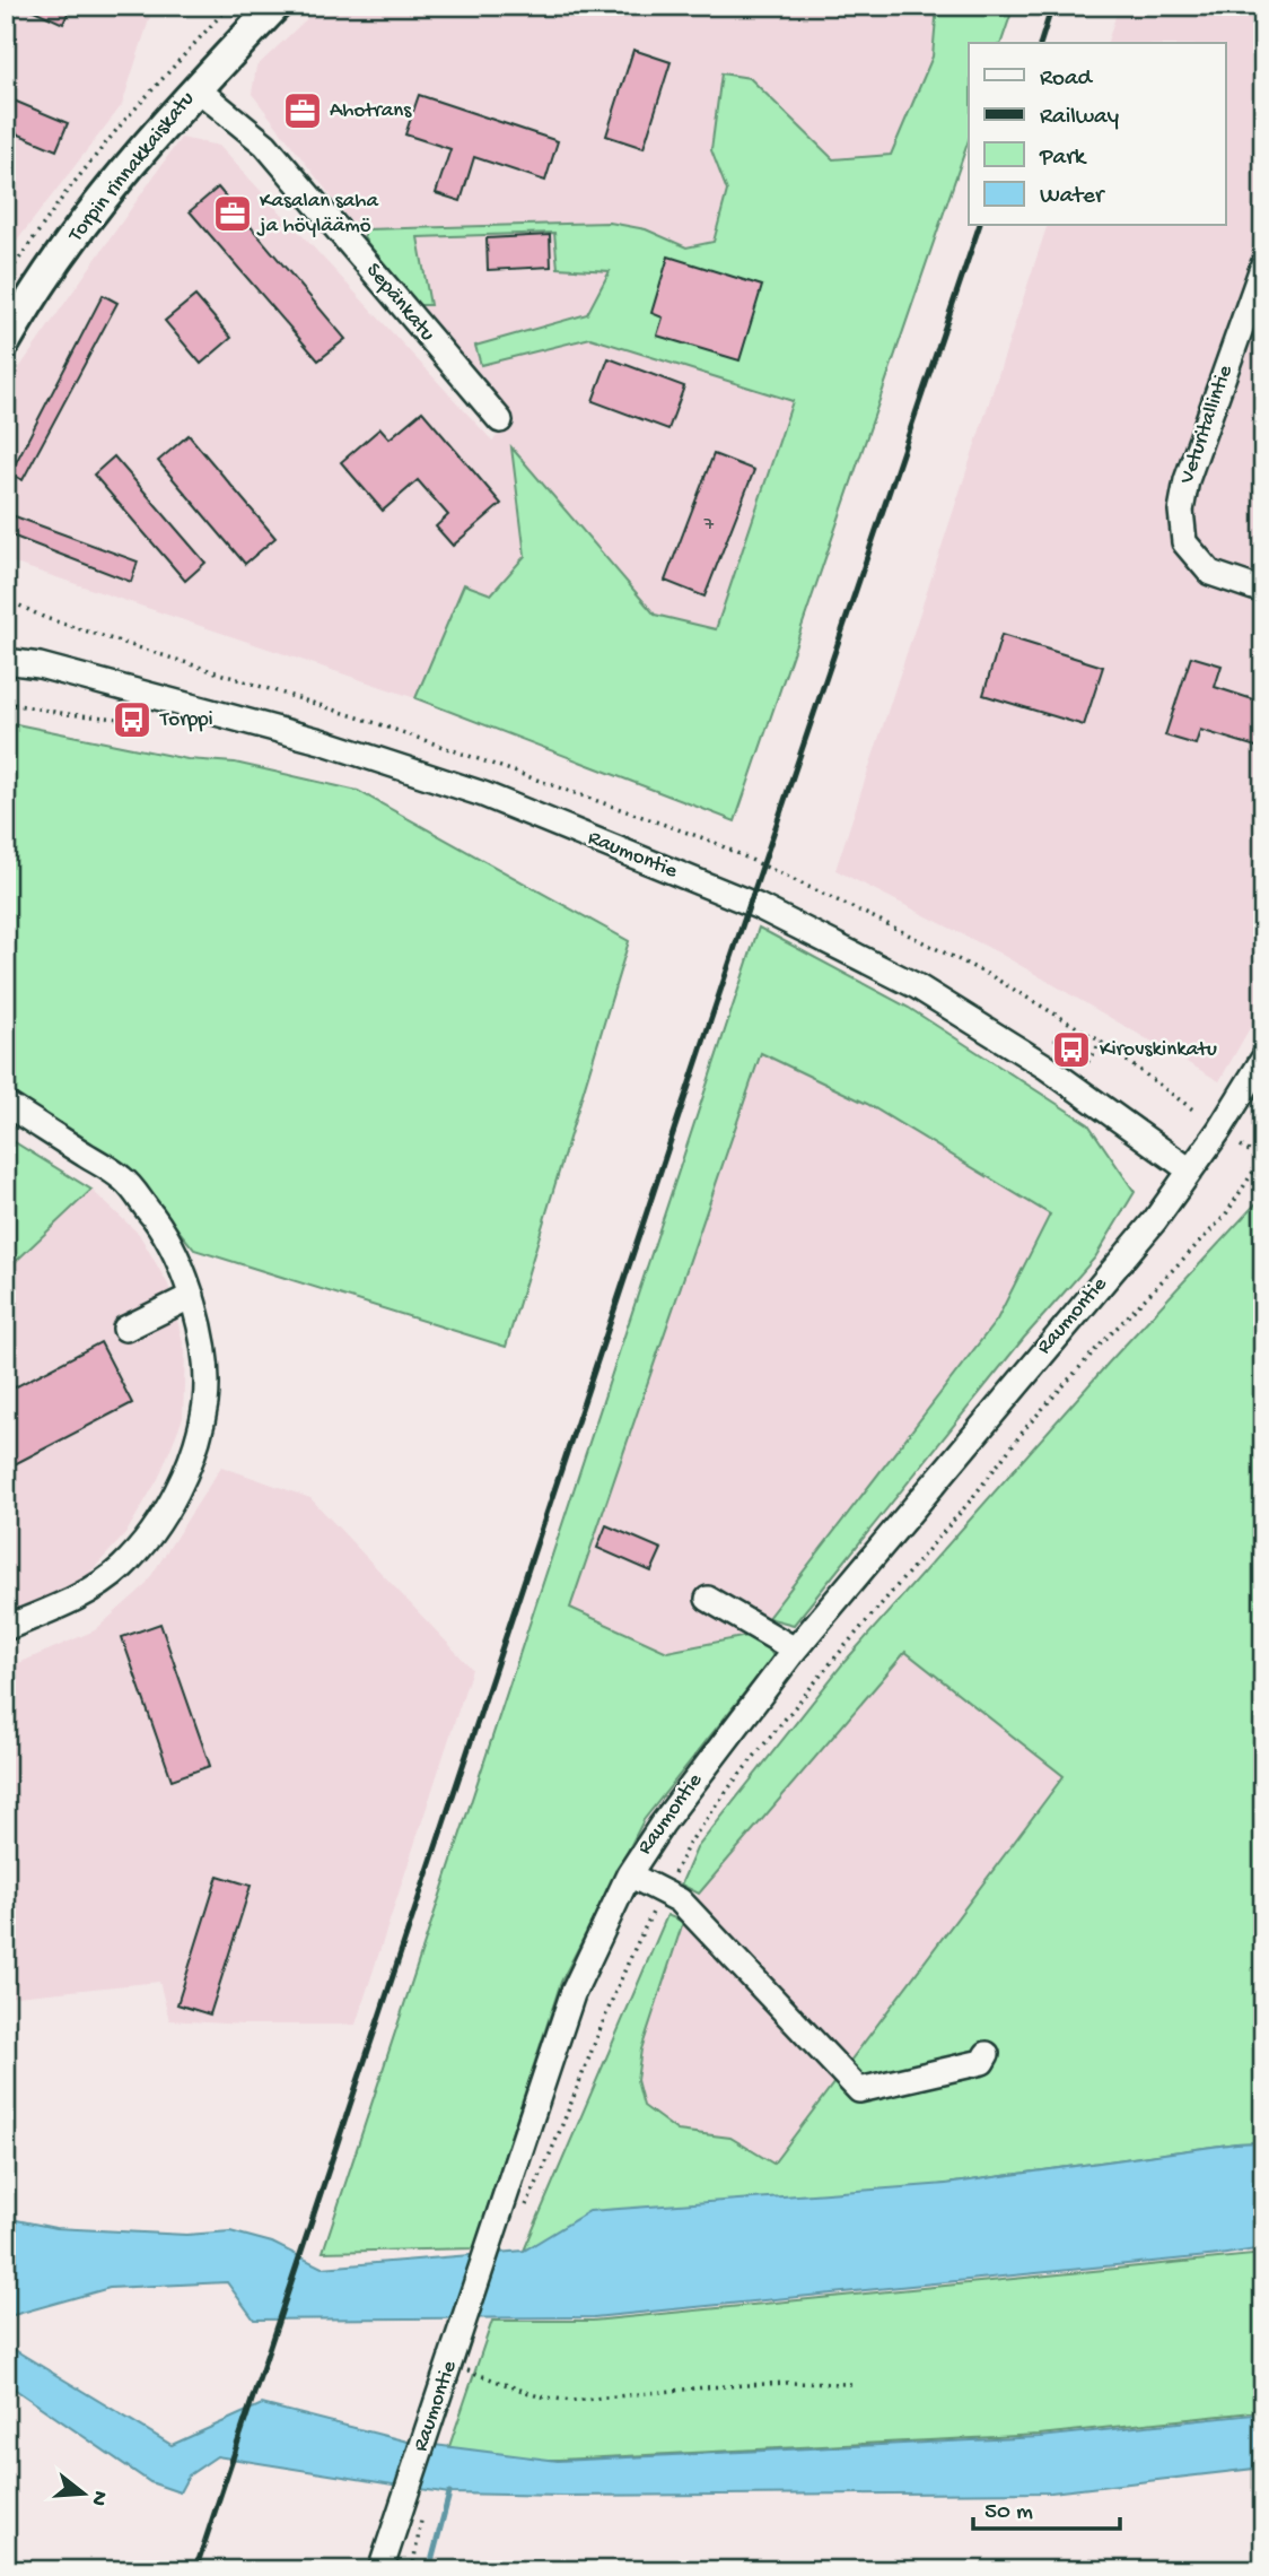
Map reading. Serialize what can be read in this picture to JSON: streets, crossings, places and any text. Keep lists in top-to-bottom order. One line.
{"streets":{"main road":["Torpin rinnakkaiskatu"],"street":["Sepänkatu","Veturitallintie","Raumontie"]},"crossings":[["Torpin rinnakkaiskatu","Sepänkatu"]],"places":{"office":["Ahotrans","Kasalan saha ja höyläämö"],"bus stop":["Torppi","Kirovskinkatu"]},"house_numbers":["7"],"legend":["Road","Railway","Park","Water"],"scale_bar":"50 m","north":"right"}
